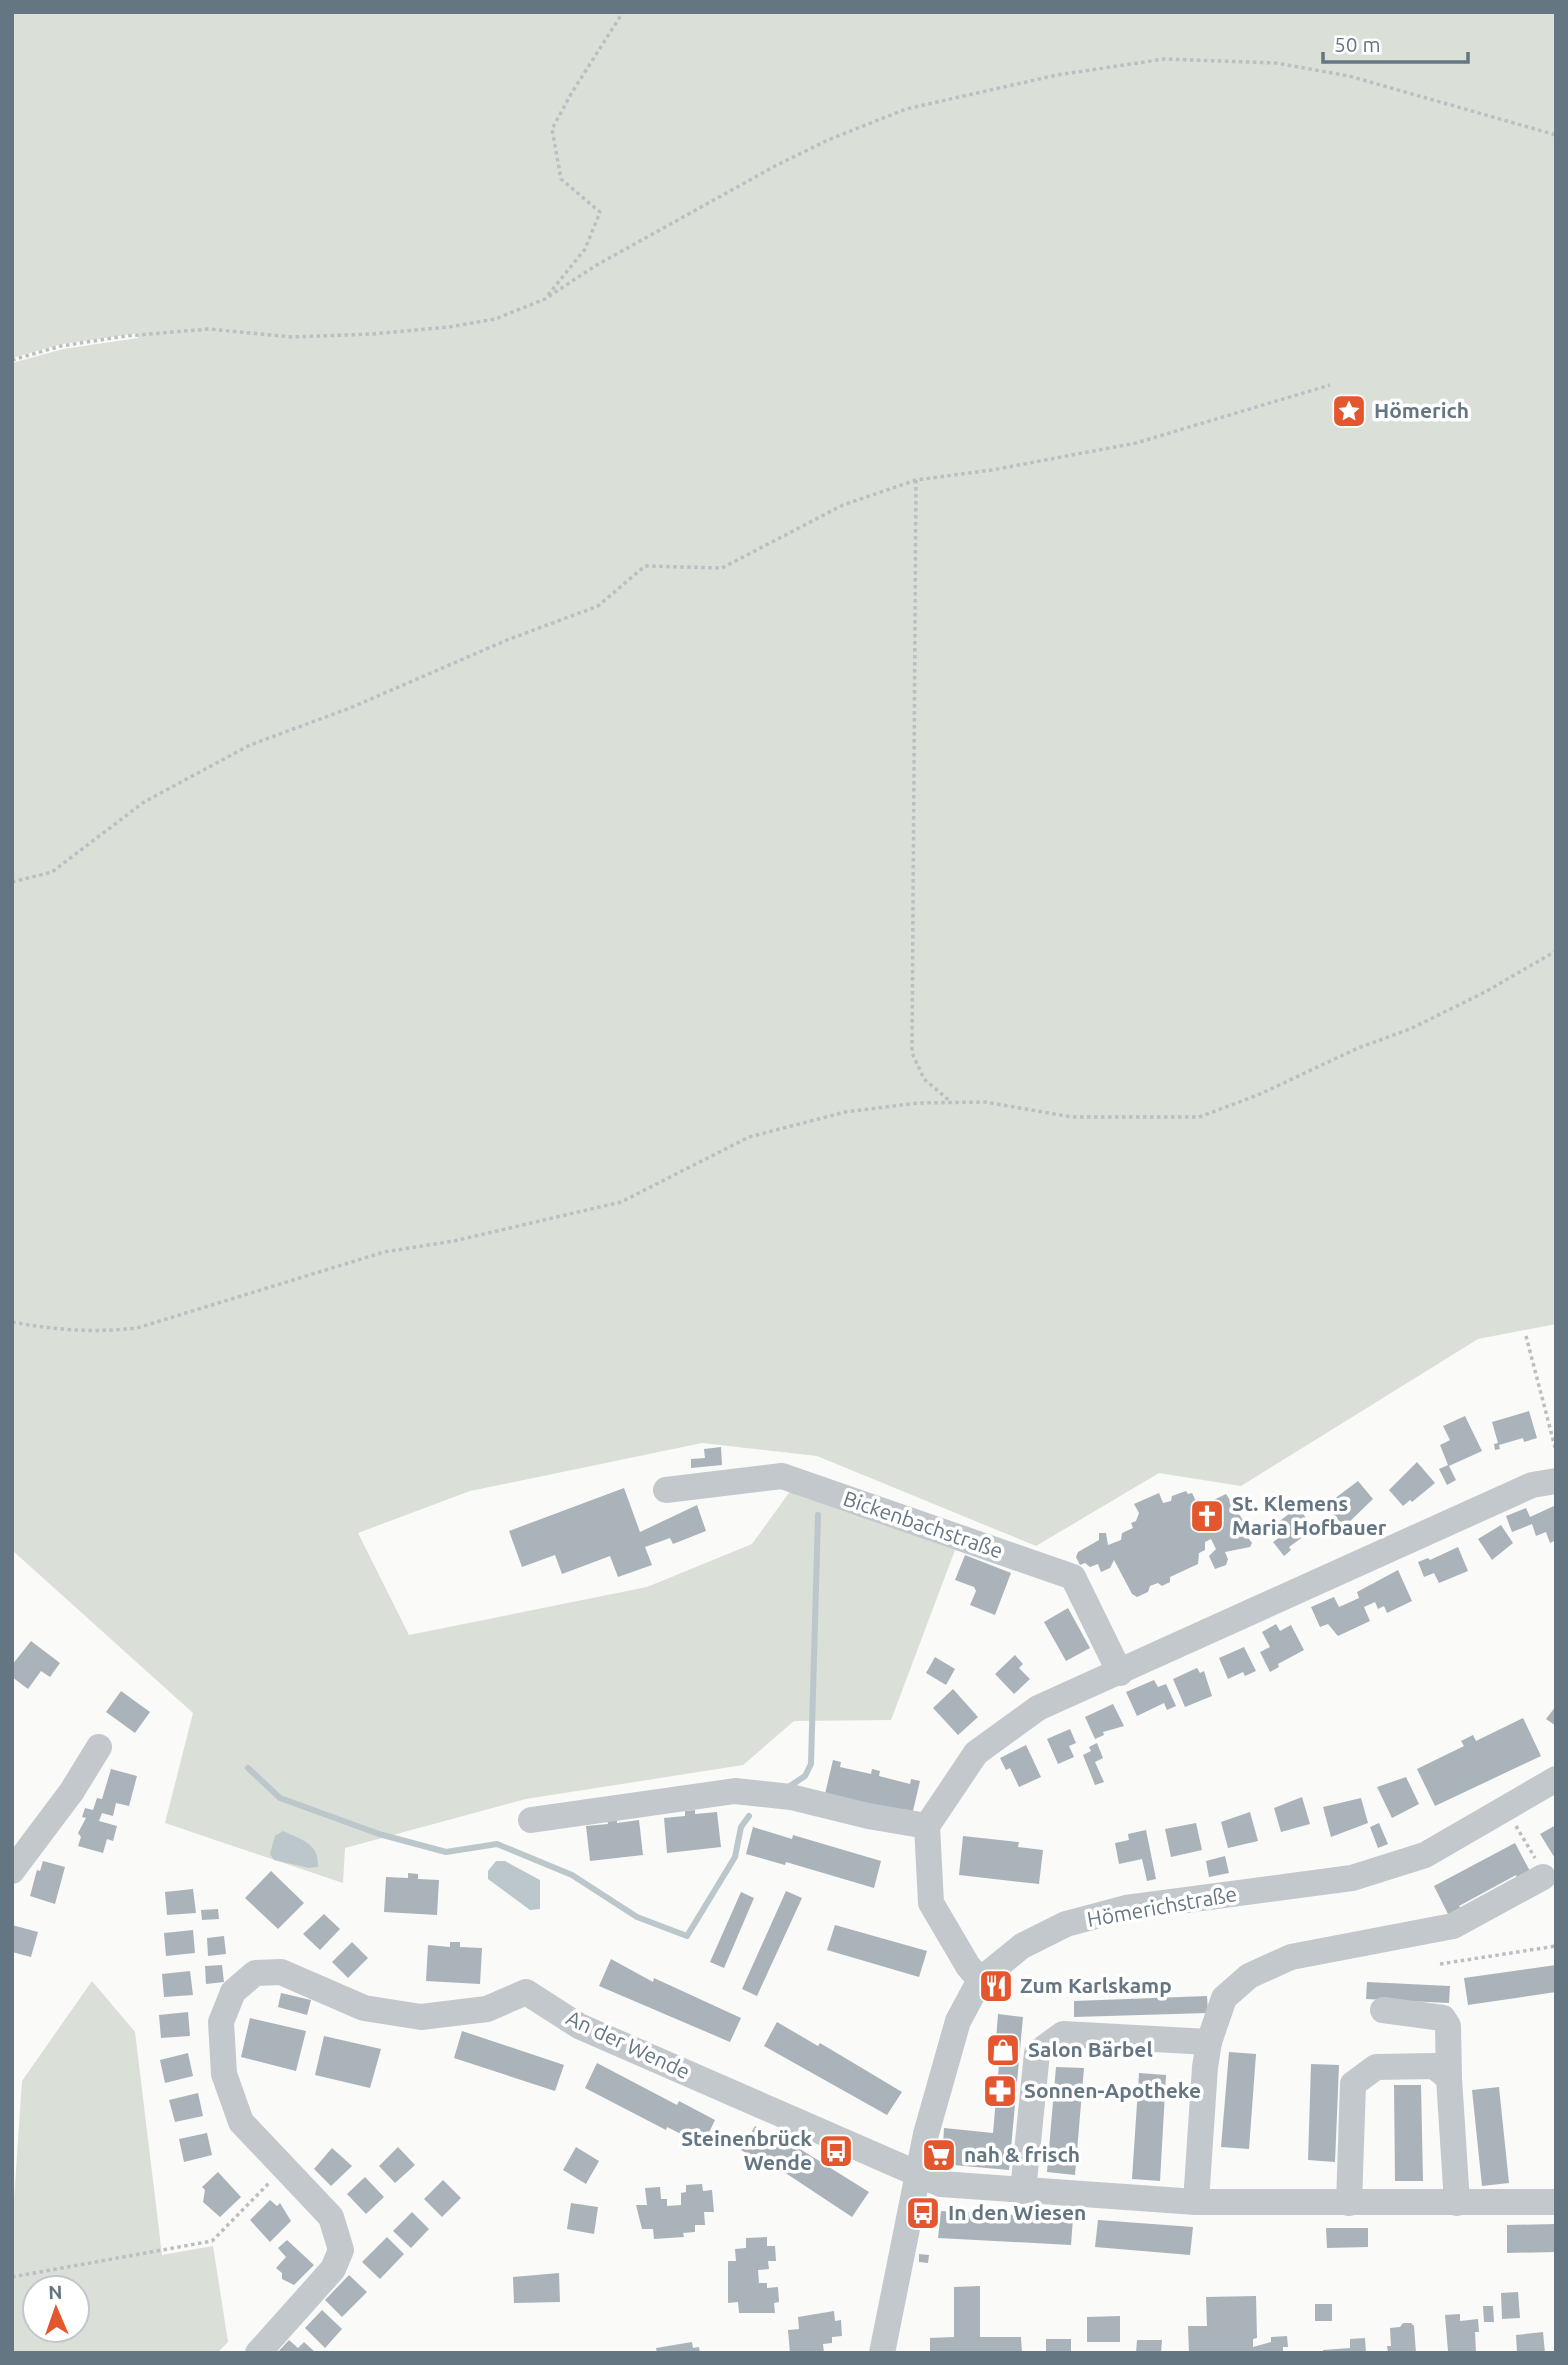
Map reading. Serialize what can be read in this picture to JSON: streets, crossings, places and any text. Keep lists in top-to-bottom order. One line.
{"streets":{"street":["Bickenbachstraße","Hömerichstraße","An der Wende"]},"crossings":[["Hömerichstraße","An der Wende"]],"places":{"place":["Hömerich"],"church":["St. Klemens Maria Hofbauer"],"restaurant":["Zum Karlskamp"],"shop":["Salon Bärbel"],"pharmacy":["Sonnen-Apotheke"],"bus stop":["Steinenbrück Wende","In den Wiesen"],"supermarket":["nah & frisch"]},"scale_bar":"50 m","north":"top"}
